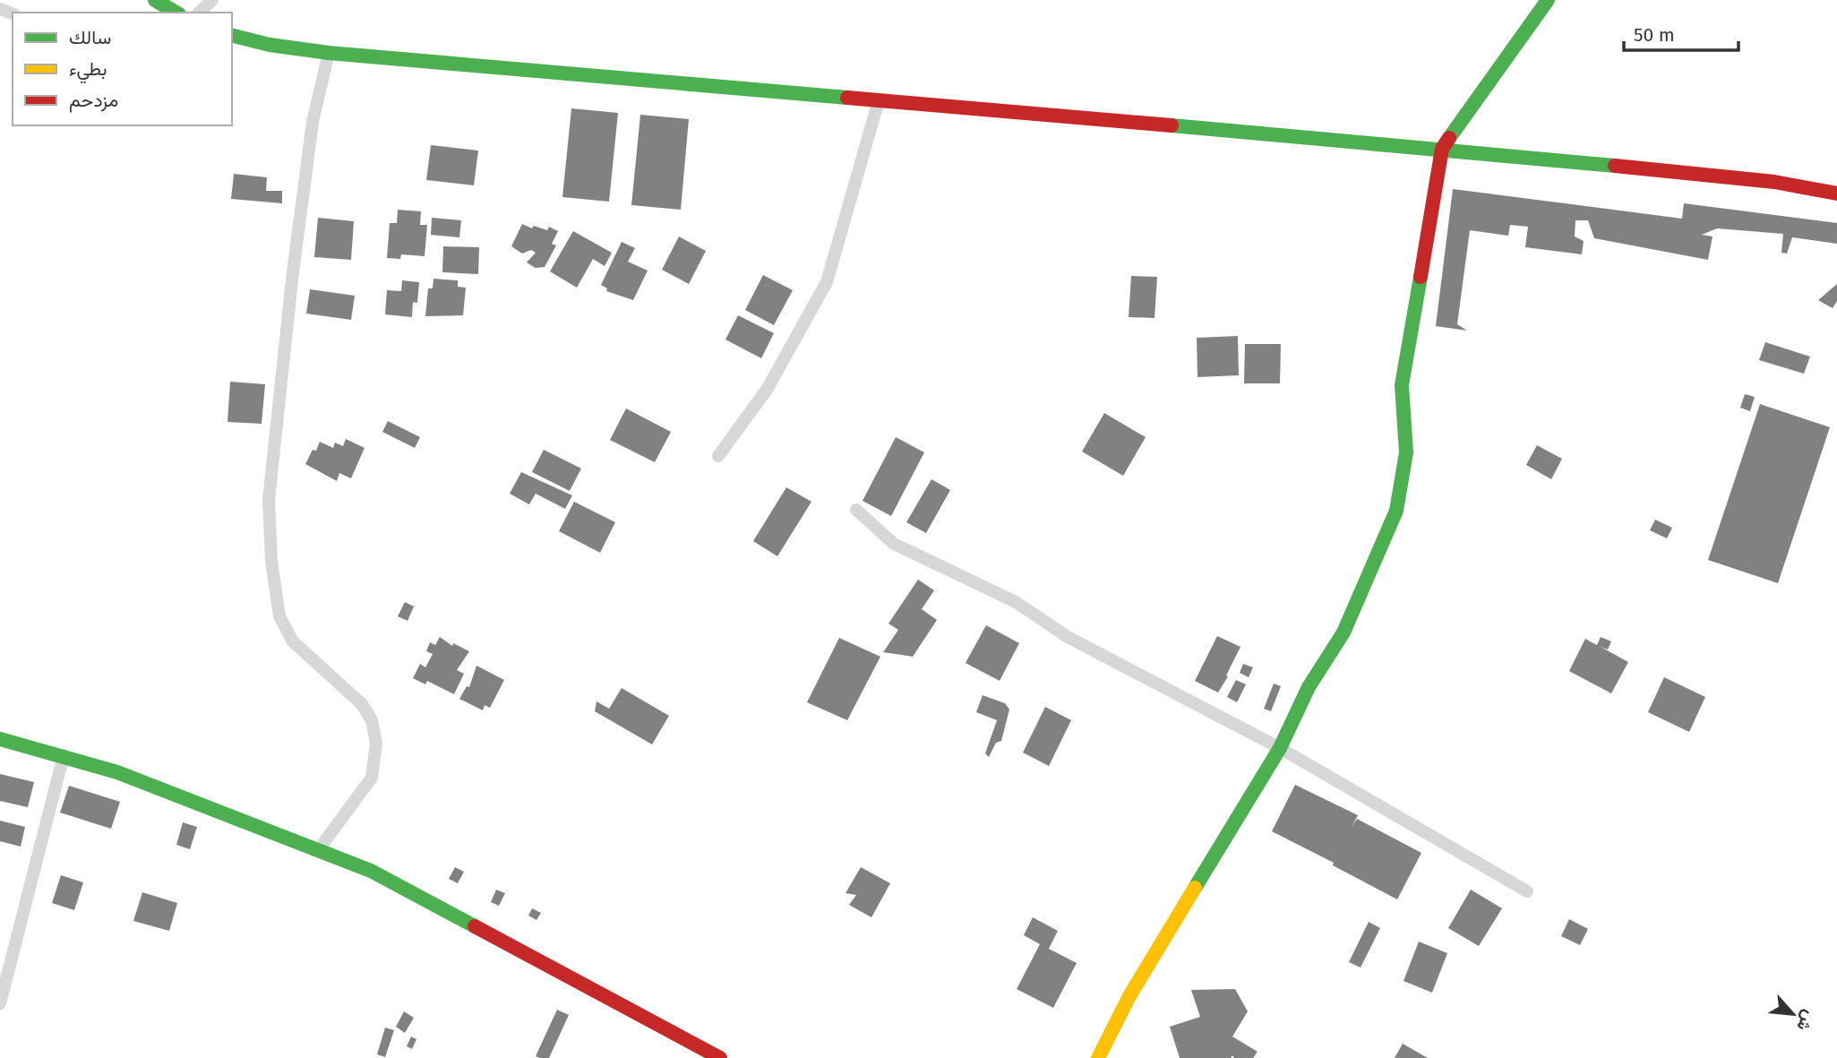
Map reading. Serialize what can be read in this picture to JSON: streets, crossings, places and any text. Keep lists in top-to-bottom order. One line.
{"legend":["سالك","بطيء","مزدحم"],"scale_bar":"50 m","north":"bottom right"}
